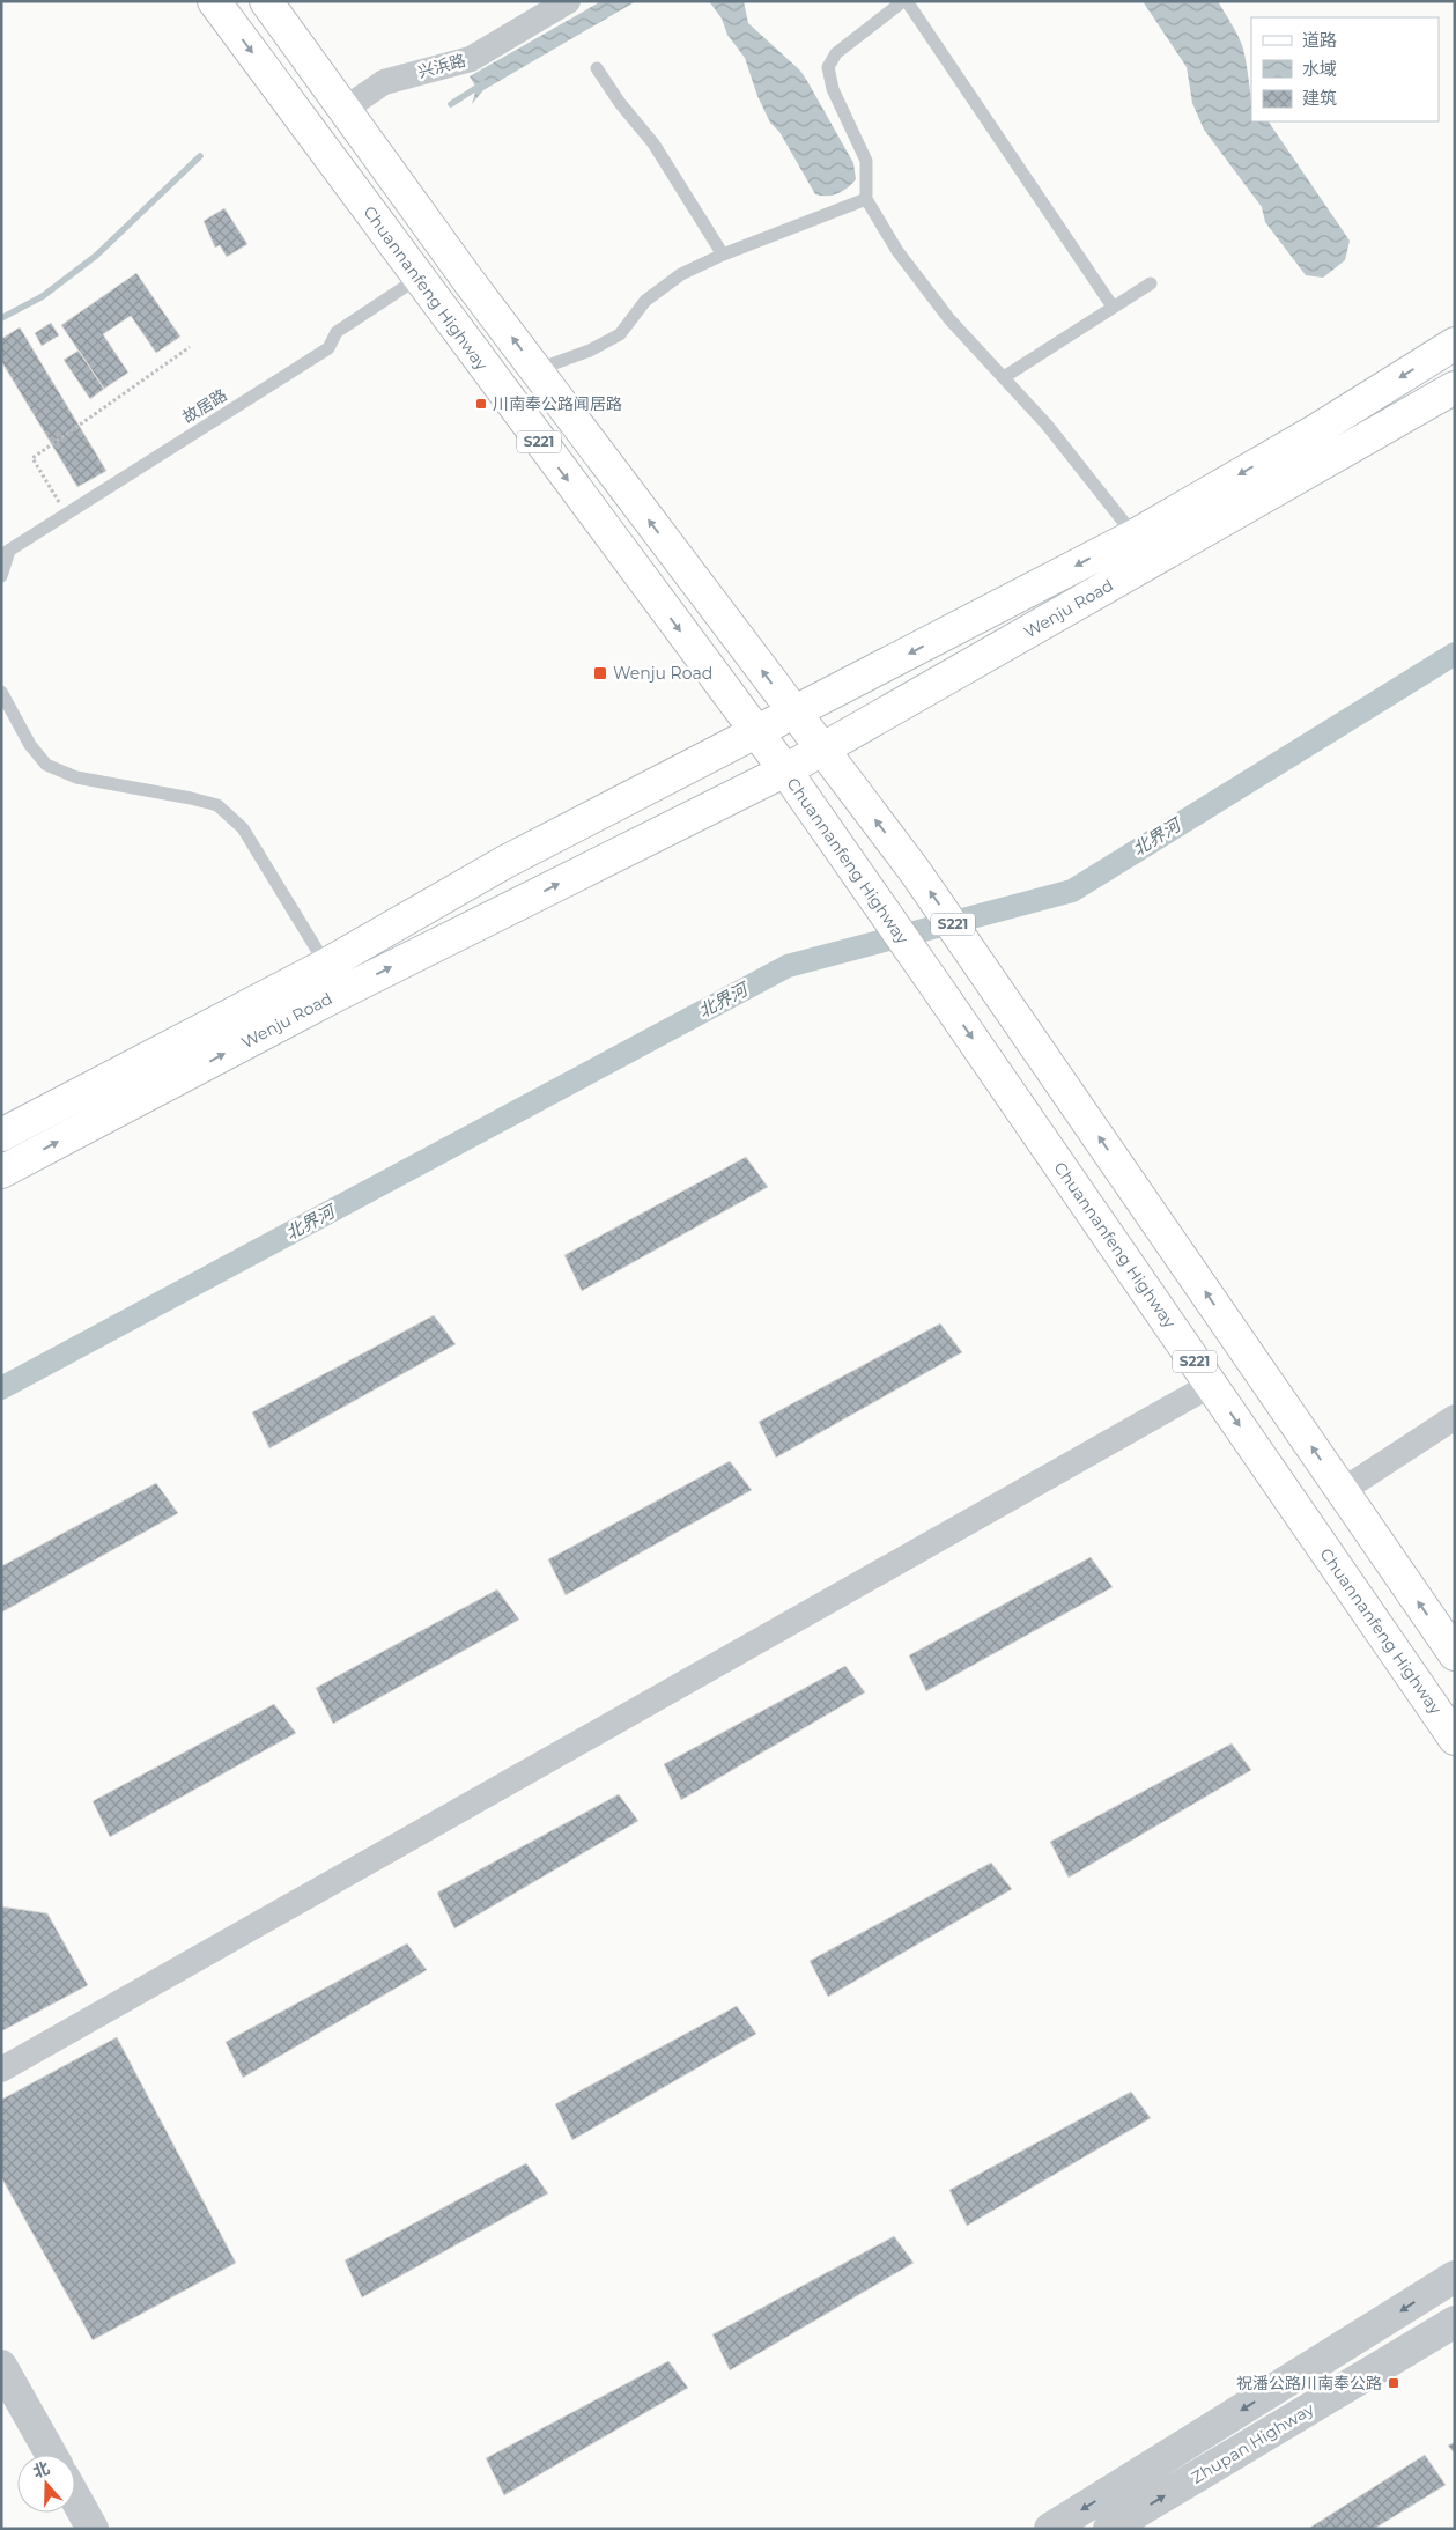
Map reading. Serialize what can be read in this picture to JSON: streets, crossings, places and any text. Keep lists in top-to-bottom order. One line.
{"streets":{"main road":["Chuannanfeng Highway","S221","Wenju Road"],"street":["兴浜路","Zhupan Highway"],"lane":["故居路"]},"crossings":[["兴浜路","S221"],["Chuannanfeng Highway","故居路"],["Chuannanfeng Highway","Wenju Road"],["S221","Wenju Road"]],"water":["北界河"],"places":{"transit":["川南奉公路闻居路","Wenju Road","祝潘公路川南奉公路"]},"legend":["道路","水域","建筑"],"north":"top"}
